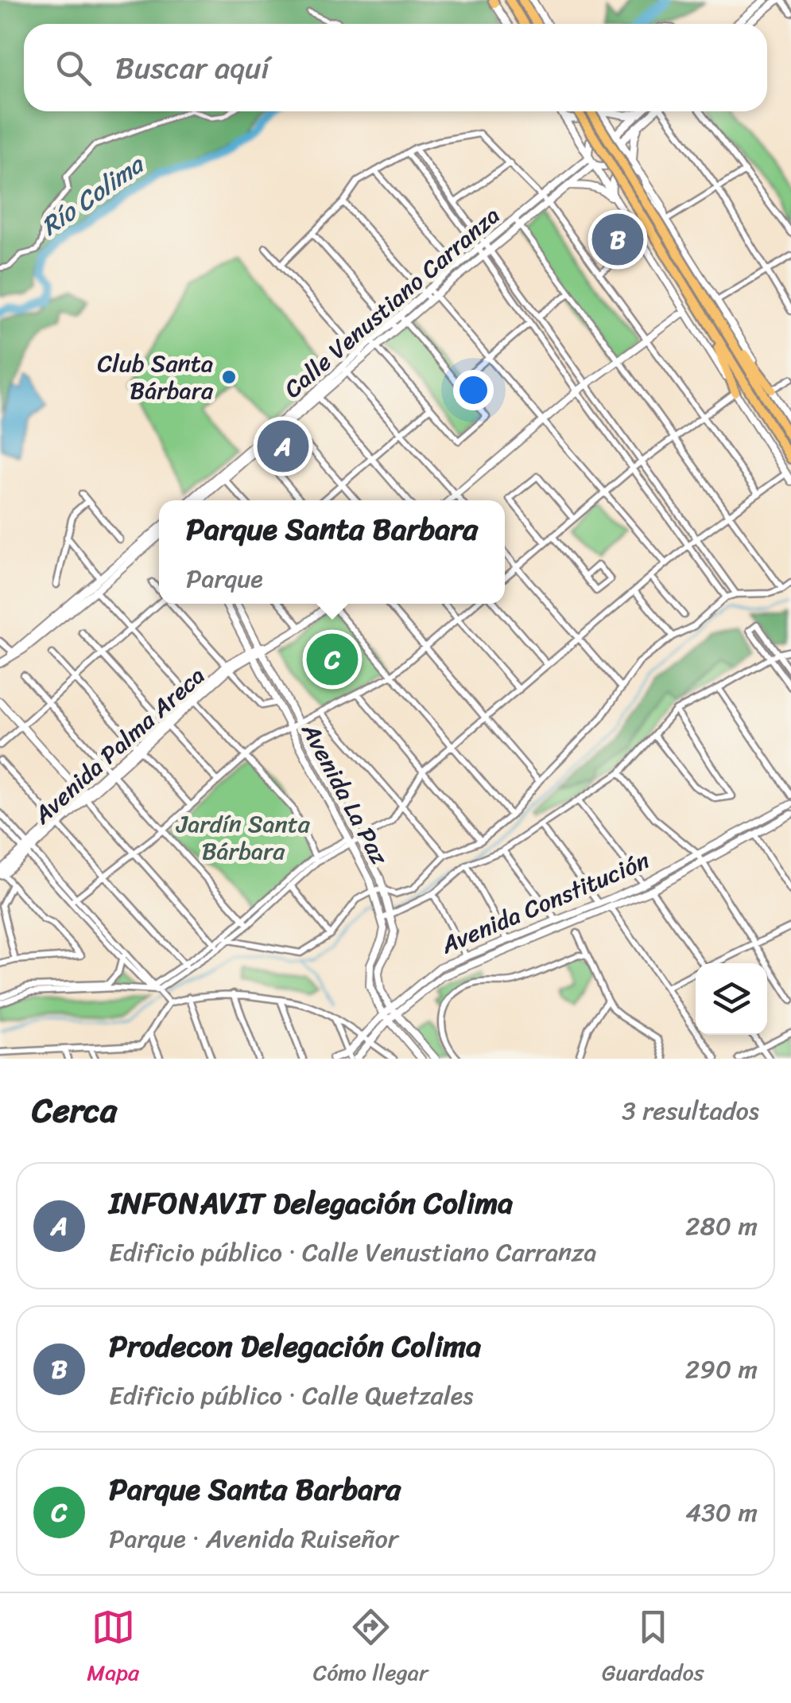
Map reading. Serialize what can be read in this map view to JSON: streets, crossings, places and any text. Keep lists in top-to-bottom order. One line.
{"streets":{"street":["Calle Venustiano Carranza","Avenida Palma Areca","Avenida La Paz","Avenida Constitución"]},"crossings":[["Avenida Palma Areca","Avenida La Paz"],["Avenida La Paz","Avenida Constitución"]],"water":["Río Colima"],"parks":["Jardín Santa Bárbara"],"places":["Club Santa Bárbara"],"page":{"search":"Buscar aquí","pins":["B","A","C"],"popup":["Parque Santa Barbara","Parque"],"heading":["Cerca","3 resultados"],"list":[{"mark":"A","name":"INFONAVIT Delegación Colima","note":"Edificio público · Calle Venustiano Carranza","value":"280 m"},{"mark":"B","name":"Prodecon Delegación Colima","note":"Edificio público · Calle Quetzales","value":"290 m"},{"mark":"C","name":"Parque Santa Barbara","note":"Parque · Avenida Ruiseñor","value":"430 m"}],"nav":["Mapa","Cómo llegar","Guardados"]}}
